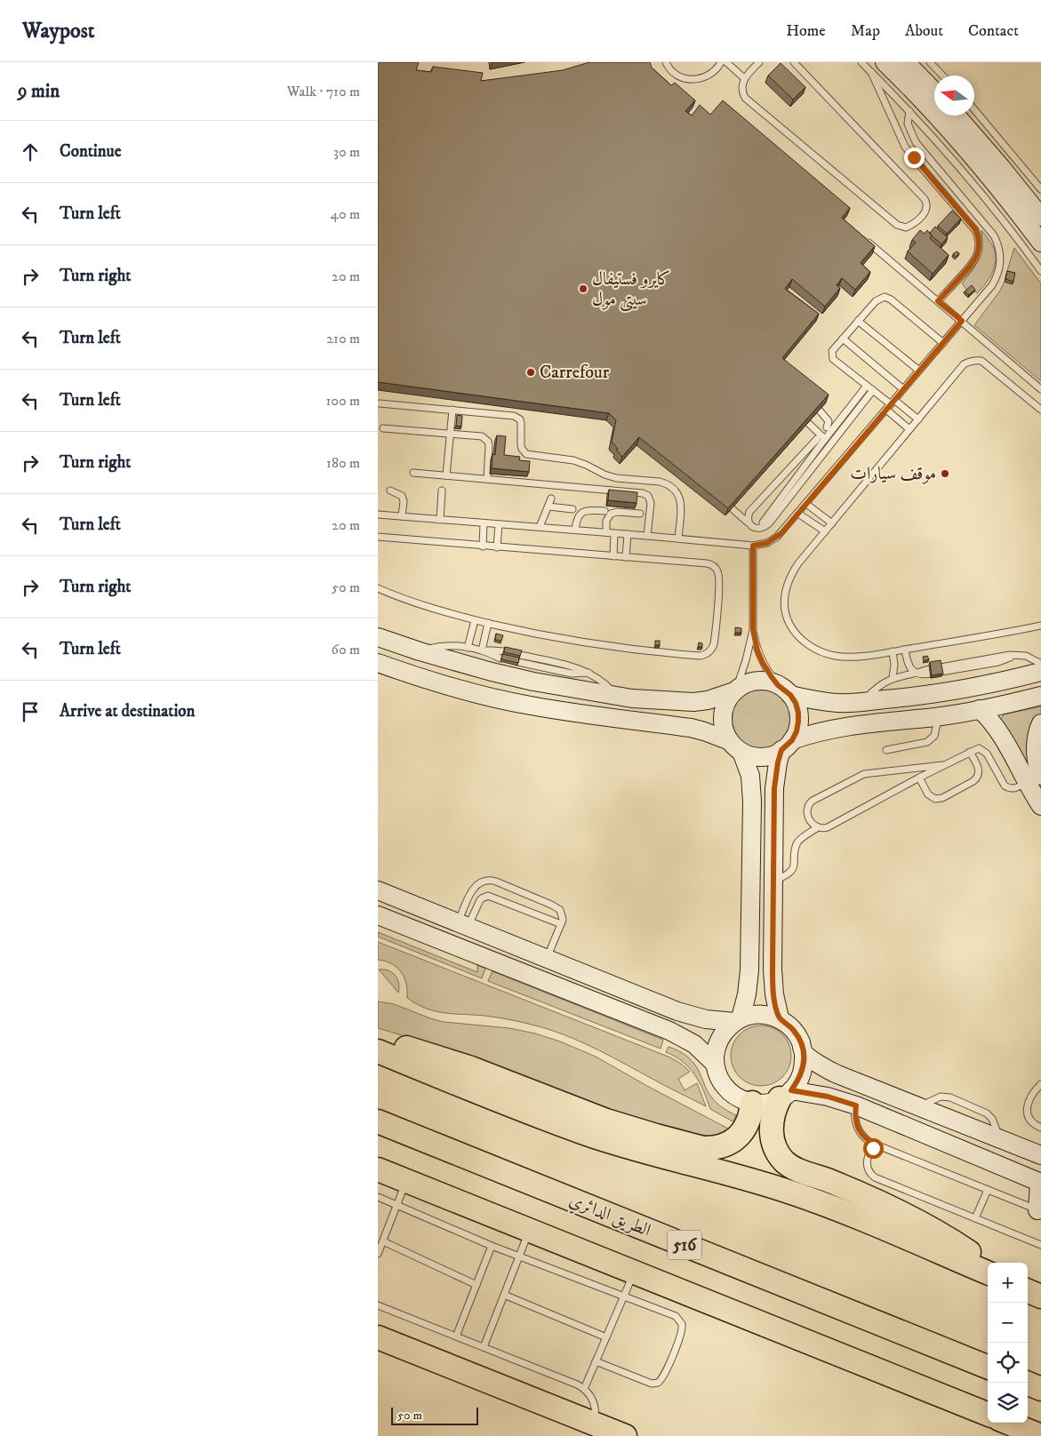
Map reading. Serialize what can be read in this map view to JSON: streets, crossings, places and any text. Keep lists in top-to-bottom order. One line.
{"streets":{"highway":["الطريق الدائري","516"]},"places":["كايرو فستيفال سيتى مول","Carrefour","موقف سيارات"],"scale_bar":"50 m","north":"left","page":{"header":"Waypost","nav":["Home","Map","About","Contact"],"heading":["9 min","Walk · 710 m"],"list":[["Continue","30 m"],["Turn left","40 m"],["Turn right","20 m"],["Turn left","210 m"],["Turn left","100 m"],["Turn right","180 m"],["Turn left","20 m"],["Turn right","50 m"],["Turn left","60 m"],"Arrive at destination"],"map_buttons":["+","−"],"scale":"50 m"}}
